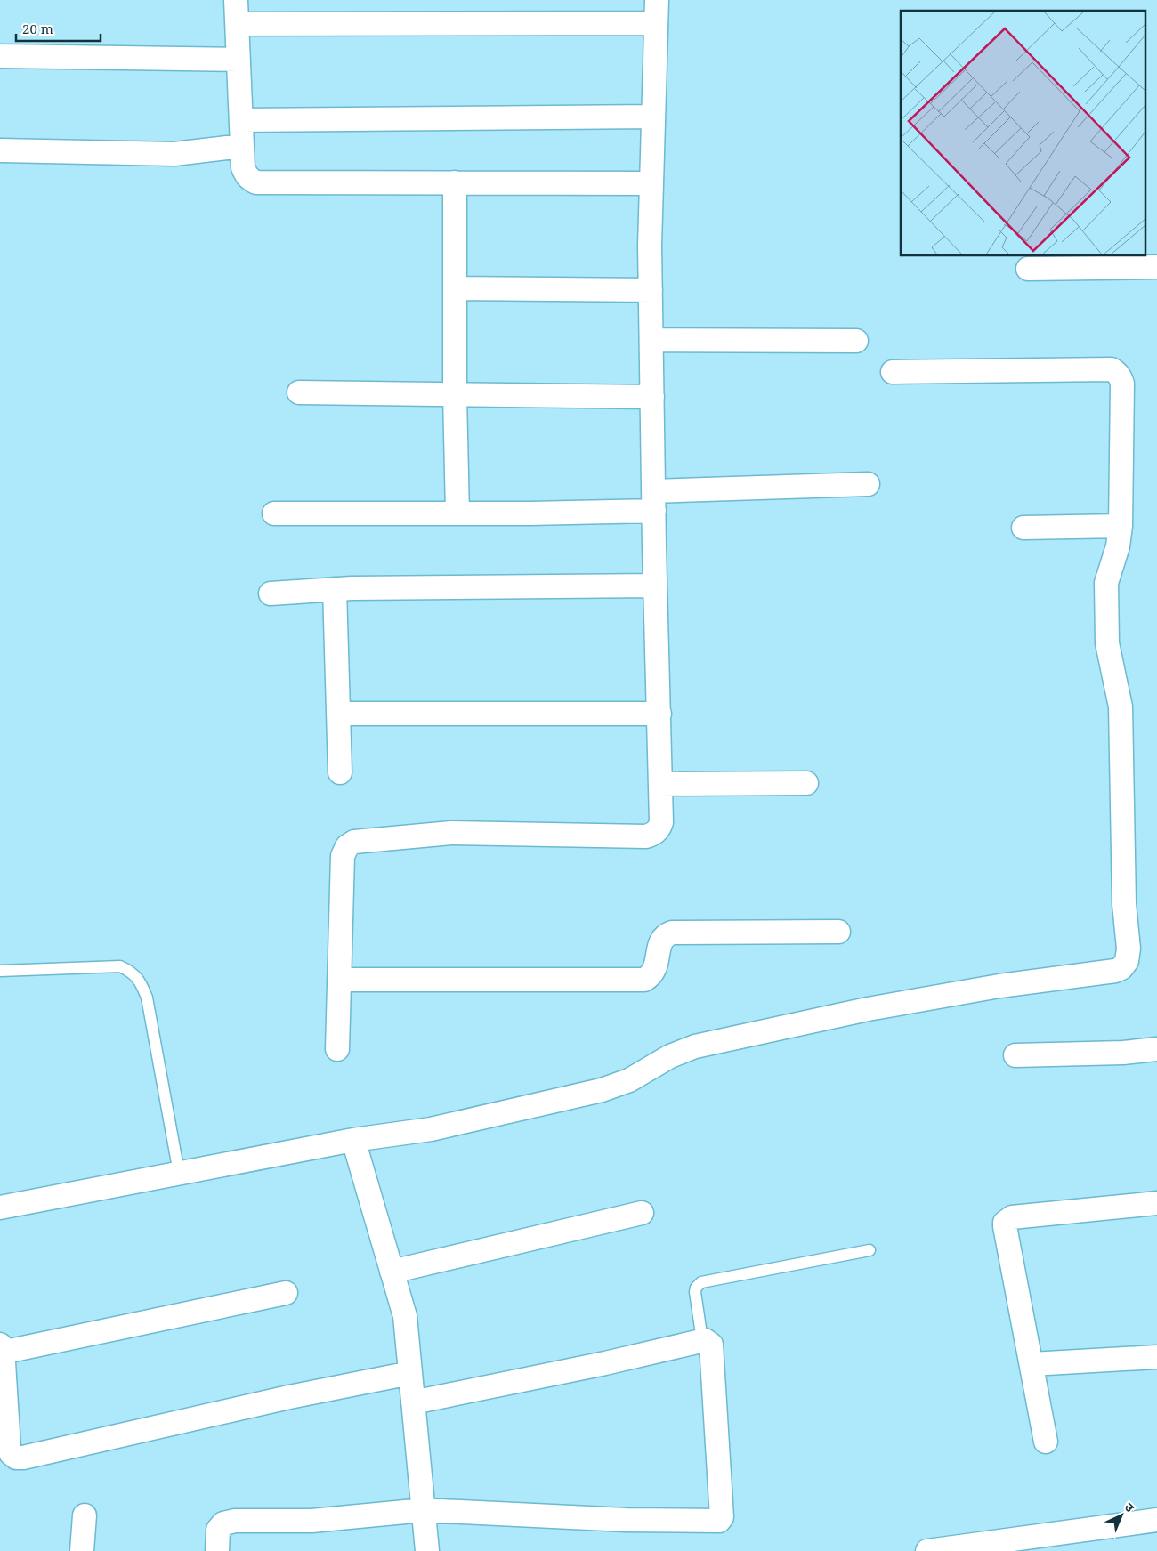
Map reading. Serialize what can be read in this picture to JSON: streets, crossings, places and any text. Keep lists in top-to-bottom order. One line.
{"scale_bar":"20 m","north":"top right"}
